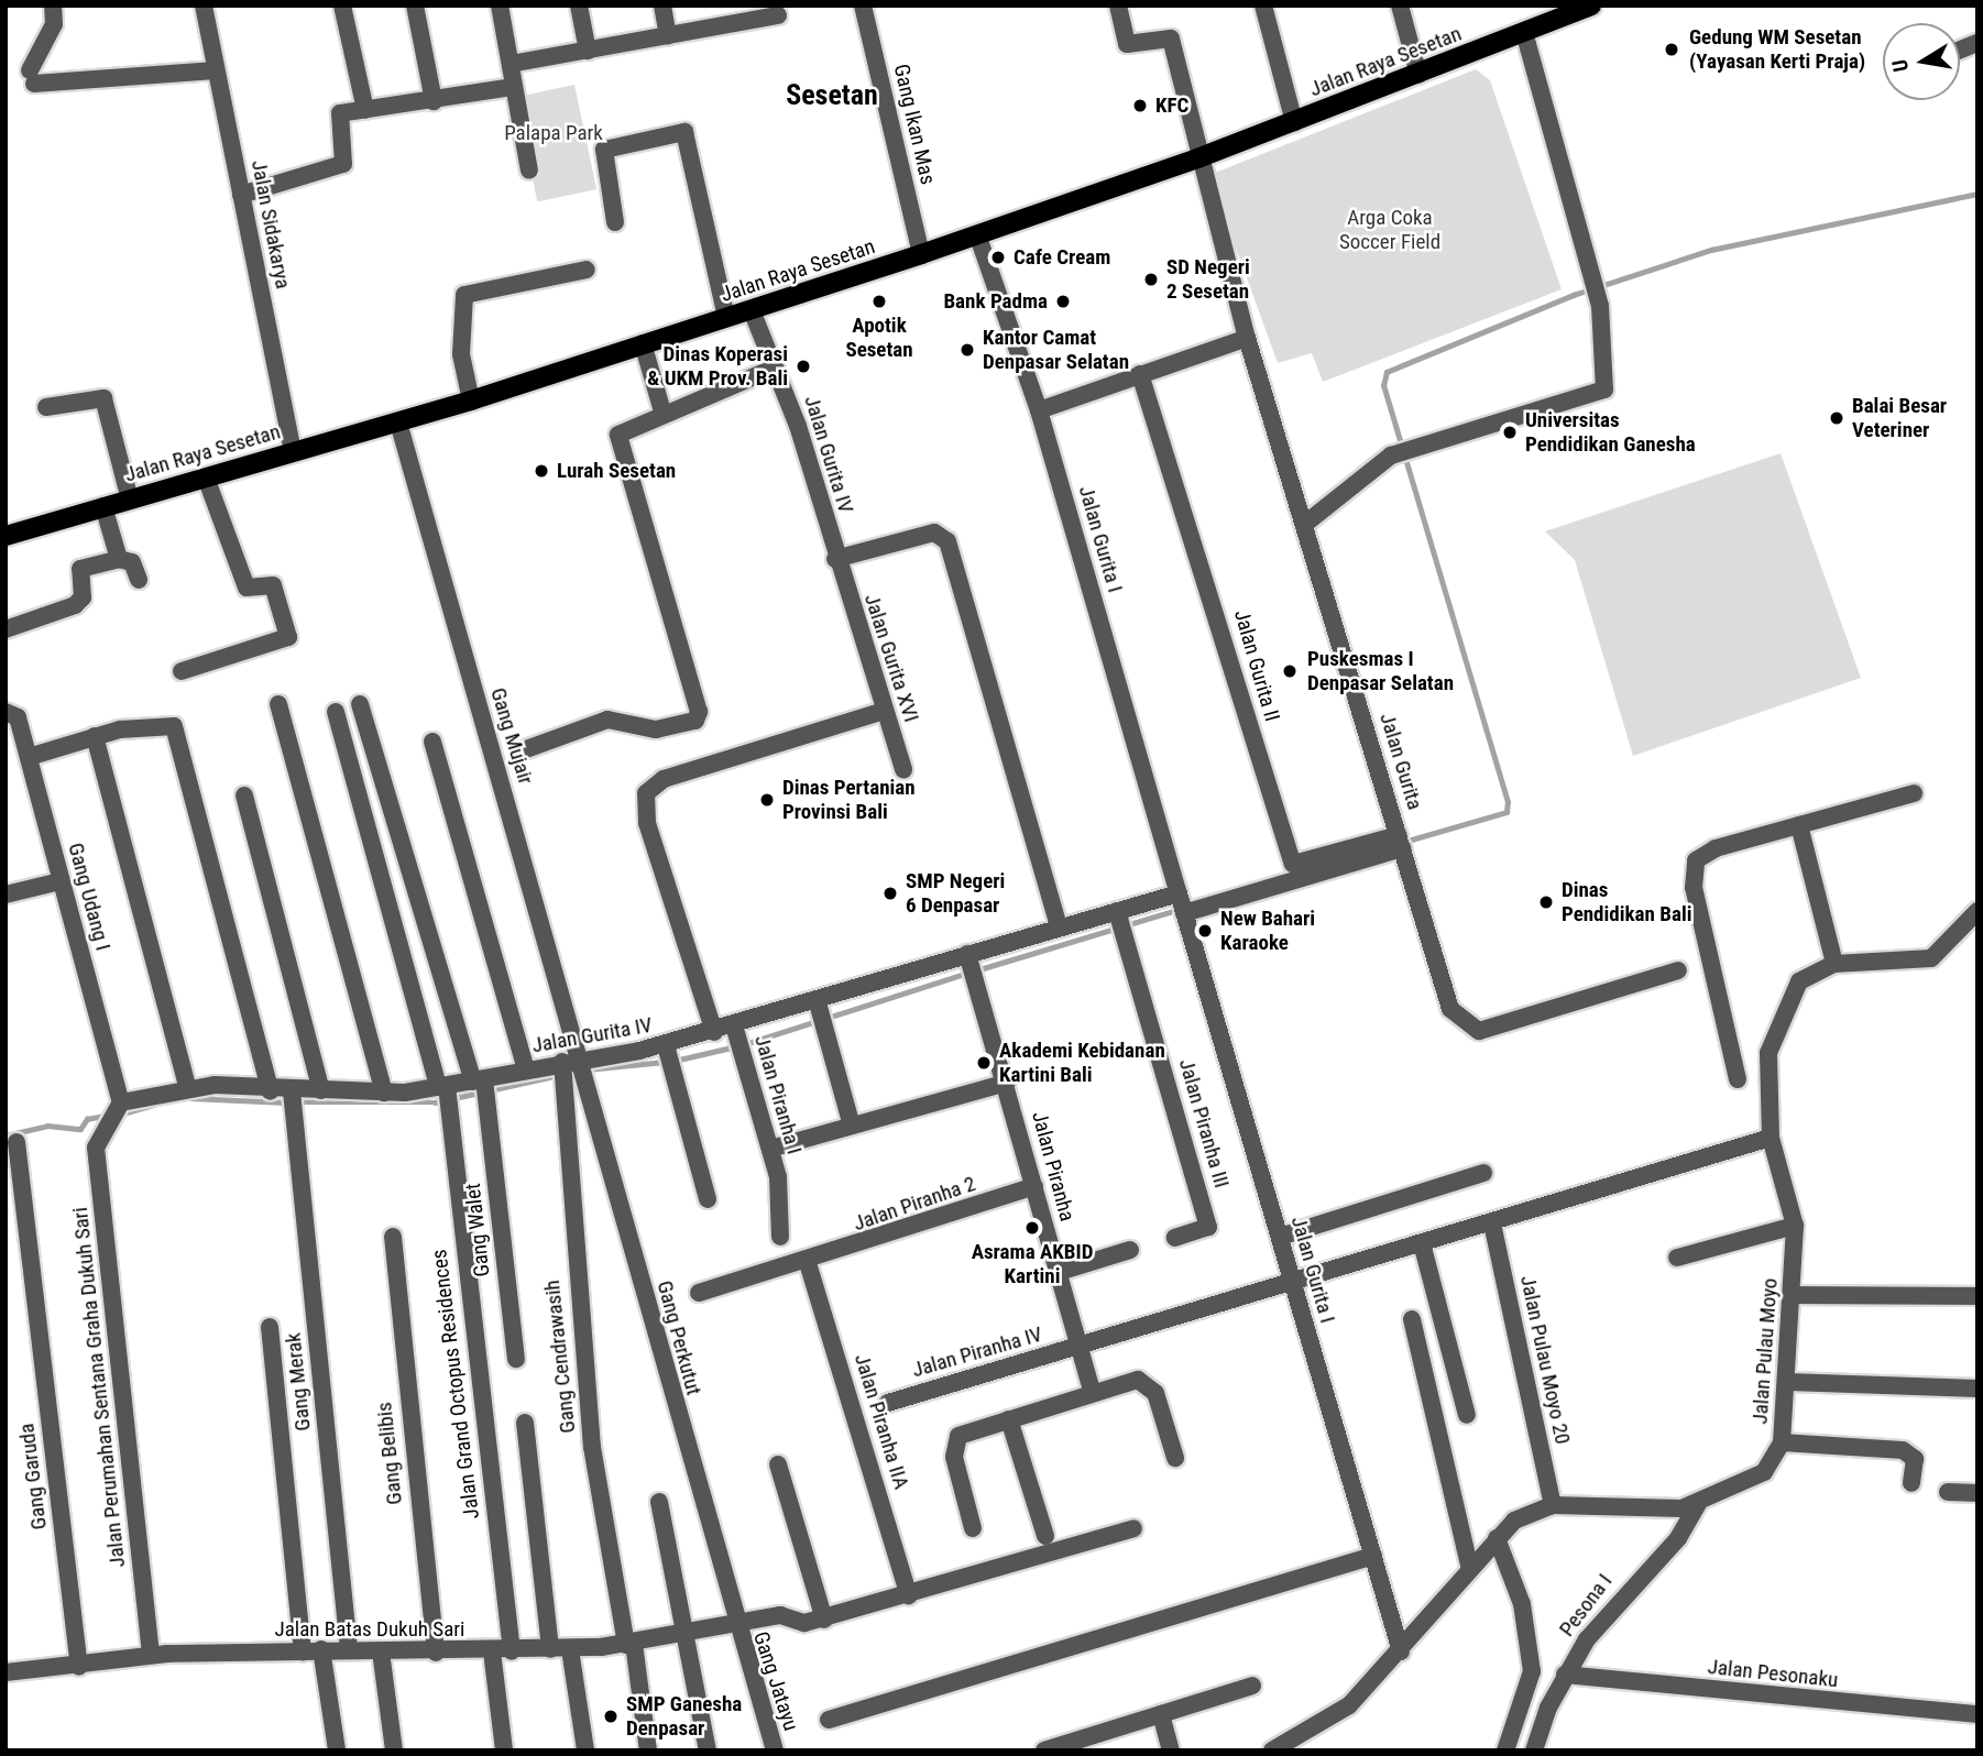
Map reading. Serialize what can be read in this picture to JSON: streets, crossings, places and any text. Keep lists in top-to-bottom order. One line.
{"streets":{"main road":["Jalan Raya Sesetan"],"street":["Gang Ikan Mas","Jalan Sidakarya","Jalan Gurita IV","Jalan Gurita I","Jalan Gurita XVI","Jalan Gurita II","Gang Mujair","Jalan Gurita","Gang Udang I","Jalan Piranha I","Jalan Piranha III","Jalan Piranha","Jalan Piranha 2","Gang Walet","Gang Perkutut","Jalan Pulau Moyo","Jalan Piranha IV","Gang Cendrawasih","Jalan Pulau Moyo 20","Gang Merak","Jalan Grand Octopus Residences","Jalan Perumahan Sentana Graha Dukuh Sari","Jalan Piranha IIA","Gang Belibis","Gang Garuda","Pesona I","Jalan Batas Dukuh Sari","Jalan Pesonaku","Gang Jatayu"]},"crossings":[["Jalan Raya Sesetan","Gang Ikan Mas"],["Jalan Raya Sesetan","Jalan Sidakarya"],["Jalan Raya Sesetan","Jalan Gurita IV"],["Jalan Raya Sesetan","Jalan Gurita I"],["Jalan Raya Sesetan","Gang Mujair"],["Jalan Raya Sesetan","Jalan Gurita"],["Jalan Gurita IV","Jalan Gurita I"],["Jalan Gurita IV","Jalan Gurita XVI"],["Jalan Gurita IV","Jalan Gurita II"],["Jalan Gurita IV","Gang Mujair"],["Jalan Gurita IV","Gang Udang I"],["Jalan Gurita IV","Jalan Piranha I"],["Jalan Gurita IV","Jalan Piranha III"],["Jalan Gurita IV","Jalan Piranha"],["Jalan Gurita IV","Gang Walet"],["Jalan Gurita IV","Gang Perkutut"],["Jalan Gurita IV","Gang Cendrawasih"],["Jalan Gurita IV","Gang Merak"],["Jalan Gurita IV","Jalan Grand Octopus Residences"],["Jalan Gurita IV","Jalan Perumahan Sentana Graha Dukuh Sari"],["Jalan Gurita I","Jalan Pulau Moyo"],["Jalan Gurita I","Jalan Piranha IV"],["Gang Mujair","Gang Perkutut"],["Gang Udang I","Jalan Perumahan Sentana Graha Dukuh Sari"],["Jalan Piranha","Jalan Piranha 2"],["Jalan Piranha","Jalan Piranha IV"],["Jalan Piranha 2","Jalan Piranha IIA"],["Gang Perkutut","Jalan Batas Dukuh Sari"],["Gang Perkutut","Gang Jatayu"],["Jalan Pulau Moyo","Jalan Piranha IV"],["Jalan Pulau Moyo","Jalan Pulau Moyo 20"],["Jalan Pulau Moyo","Pesona I"],["Jalan Piranha IV","Jalan Pulau Moyo 20"],["Gang Cendrawasih","Jalan Batas Dukuh Sari"],["Gang Merak","Jalan Batas Dukuh Sari"],["Jalan Grand Octopus Residences","Jalan Batas Dukuh Sari"],["Jalan Perumahan Sentana Graha Dukuh Sari","Jalan Batas Dukuh Sari"],["Jalan Piranha IIA","Jalan Batas Dukuh Sari"],["Gang Belibis","Jalan Batas Dukuh Sari"],["Gang Garuda","Jalan Batas Dukuh Sari"],["Pesona I","Jalan Pesonaku"],["Jalan Batas Dukuh Sari","Gang Jatayu"]],"districts":["Sesetan"],"parks":["Palapa Park","Arga Coka Soccer Field"],"places":["Gedung WM Sesetan (Yayasan Kerti Praja)","KFC","Cafe Cream","SD Negeri 2 Sesetan","Apotik Sesetan","Bank Padma","Kantor Camat Denpasar Selatan","Dinas Koperasi & UKM Prov. Bali","Balai Besar Veteriner","Universitas Pendidikan Ganesha","Lurah Sesetan","Puskesmas I Denpasar Selatan","Dinas Pertanian Provinsi Bali","SMP Negeri 6 Denpasar","Dinas Pendidikan Bali","New Bahari Karaoke","Akademi Kebidanan Kartini Bali","Asrama AKBID Kartini","SMP Ganesha Denpasar"],"north":"left"}
